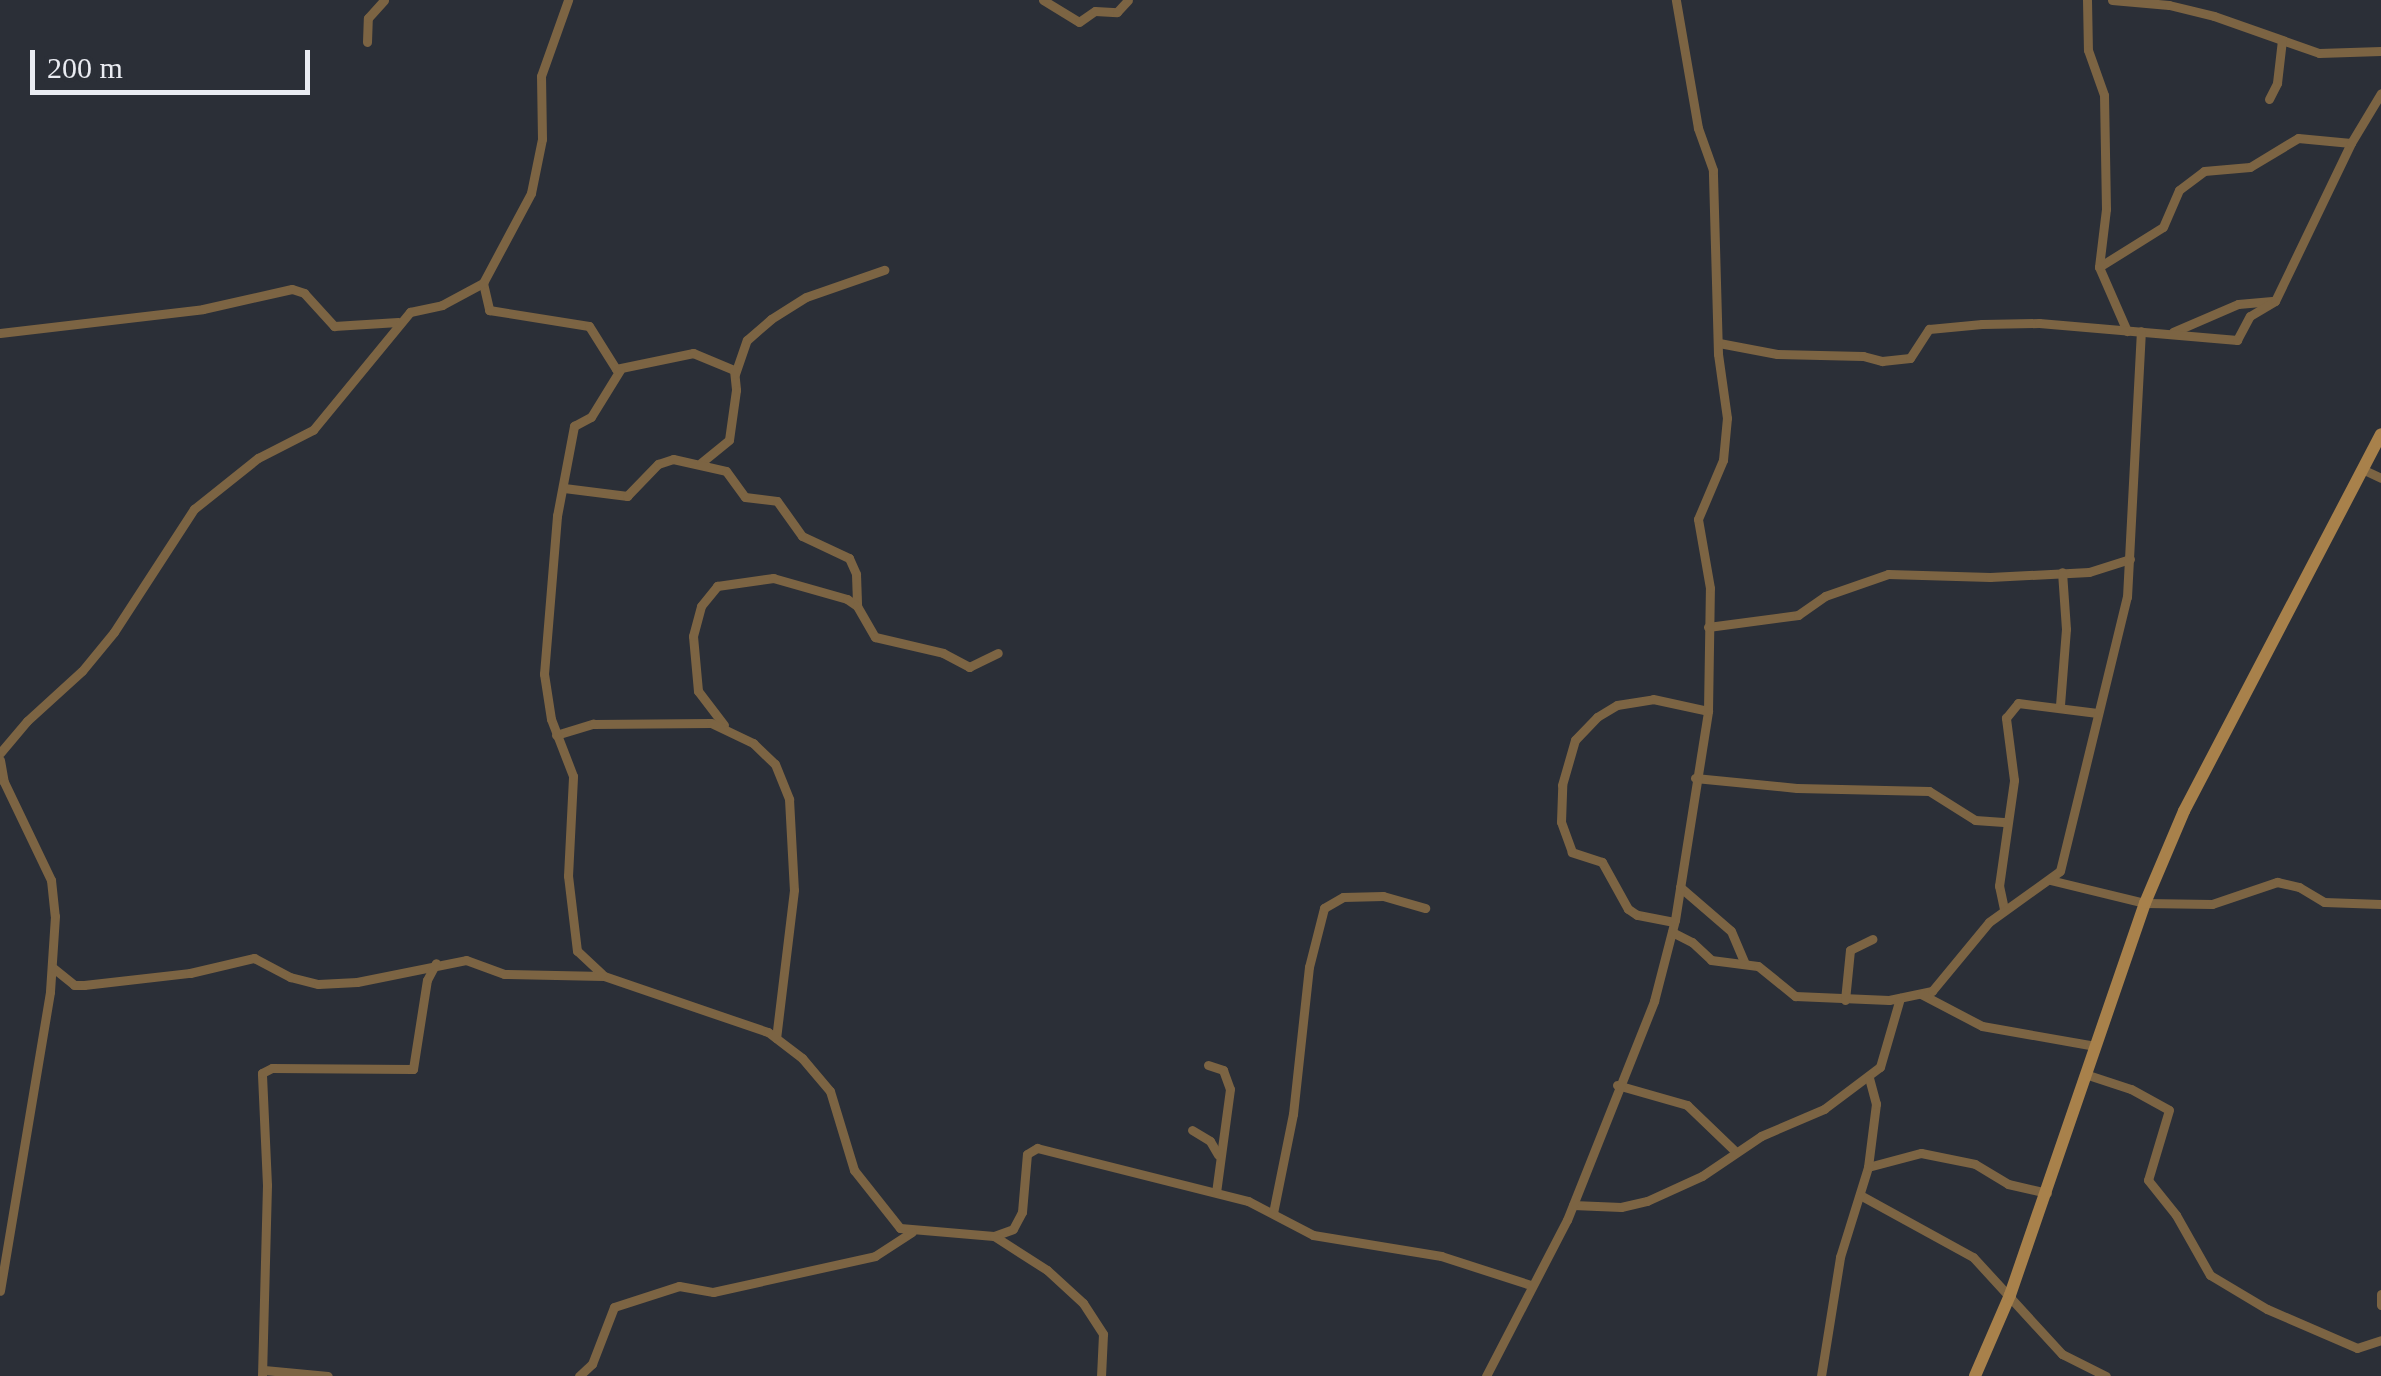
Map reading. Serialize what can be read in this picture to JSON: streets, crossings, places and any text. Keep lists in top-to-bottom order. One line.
{"scale_bar":"200 m"}
